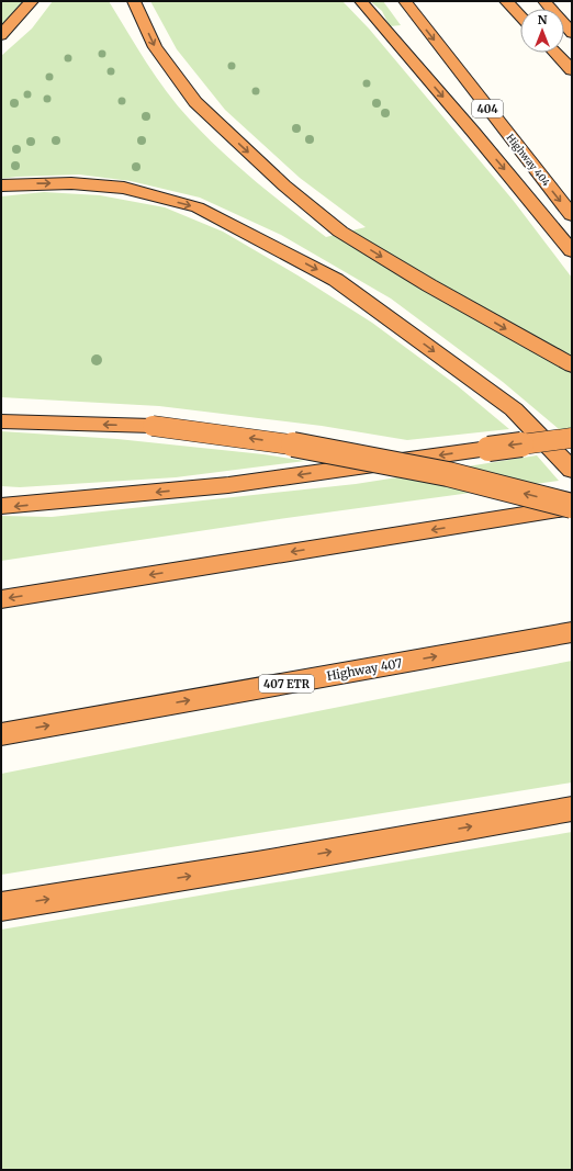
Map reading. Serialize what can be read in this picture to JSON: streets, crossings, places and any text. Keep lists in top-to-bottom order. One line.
{"streets":{"highway":["404","Highway 404","Highway 407","407 ETR"]},"north":"top"}
